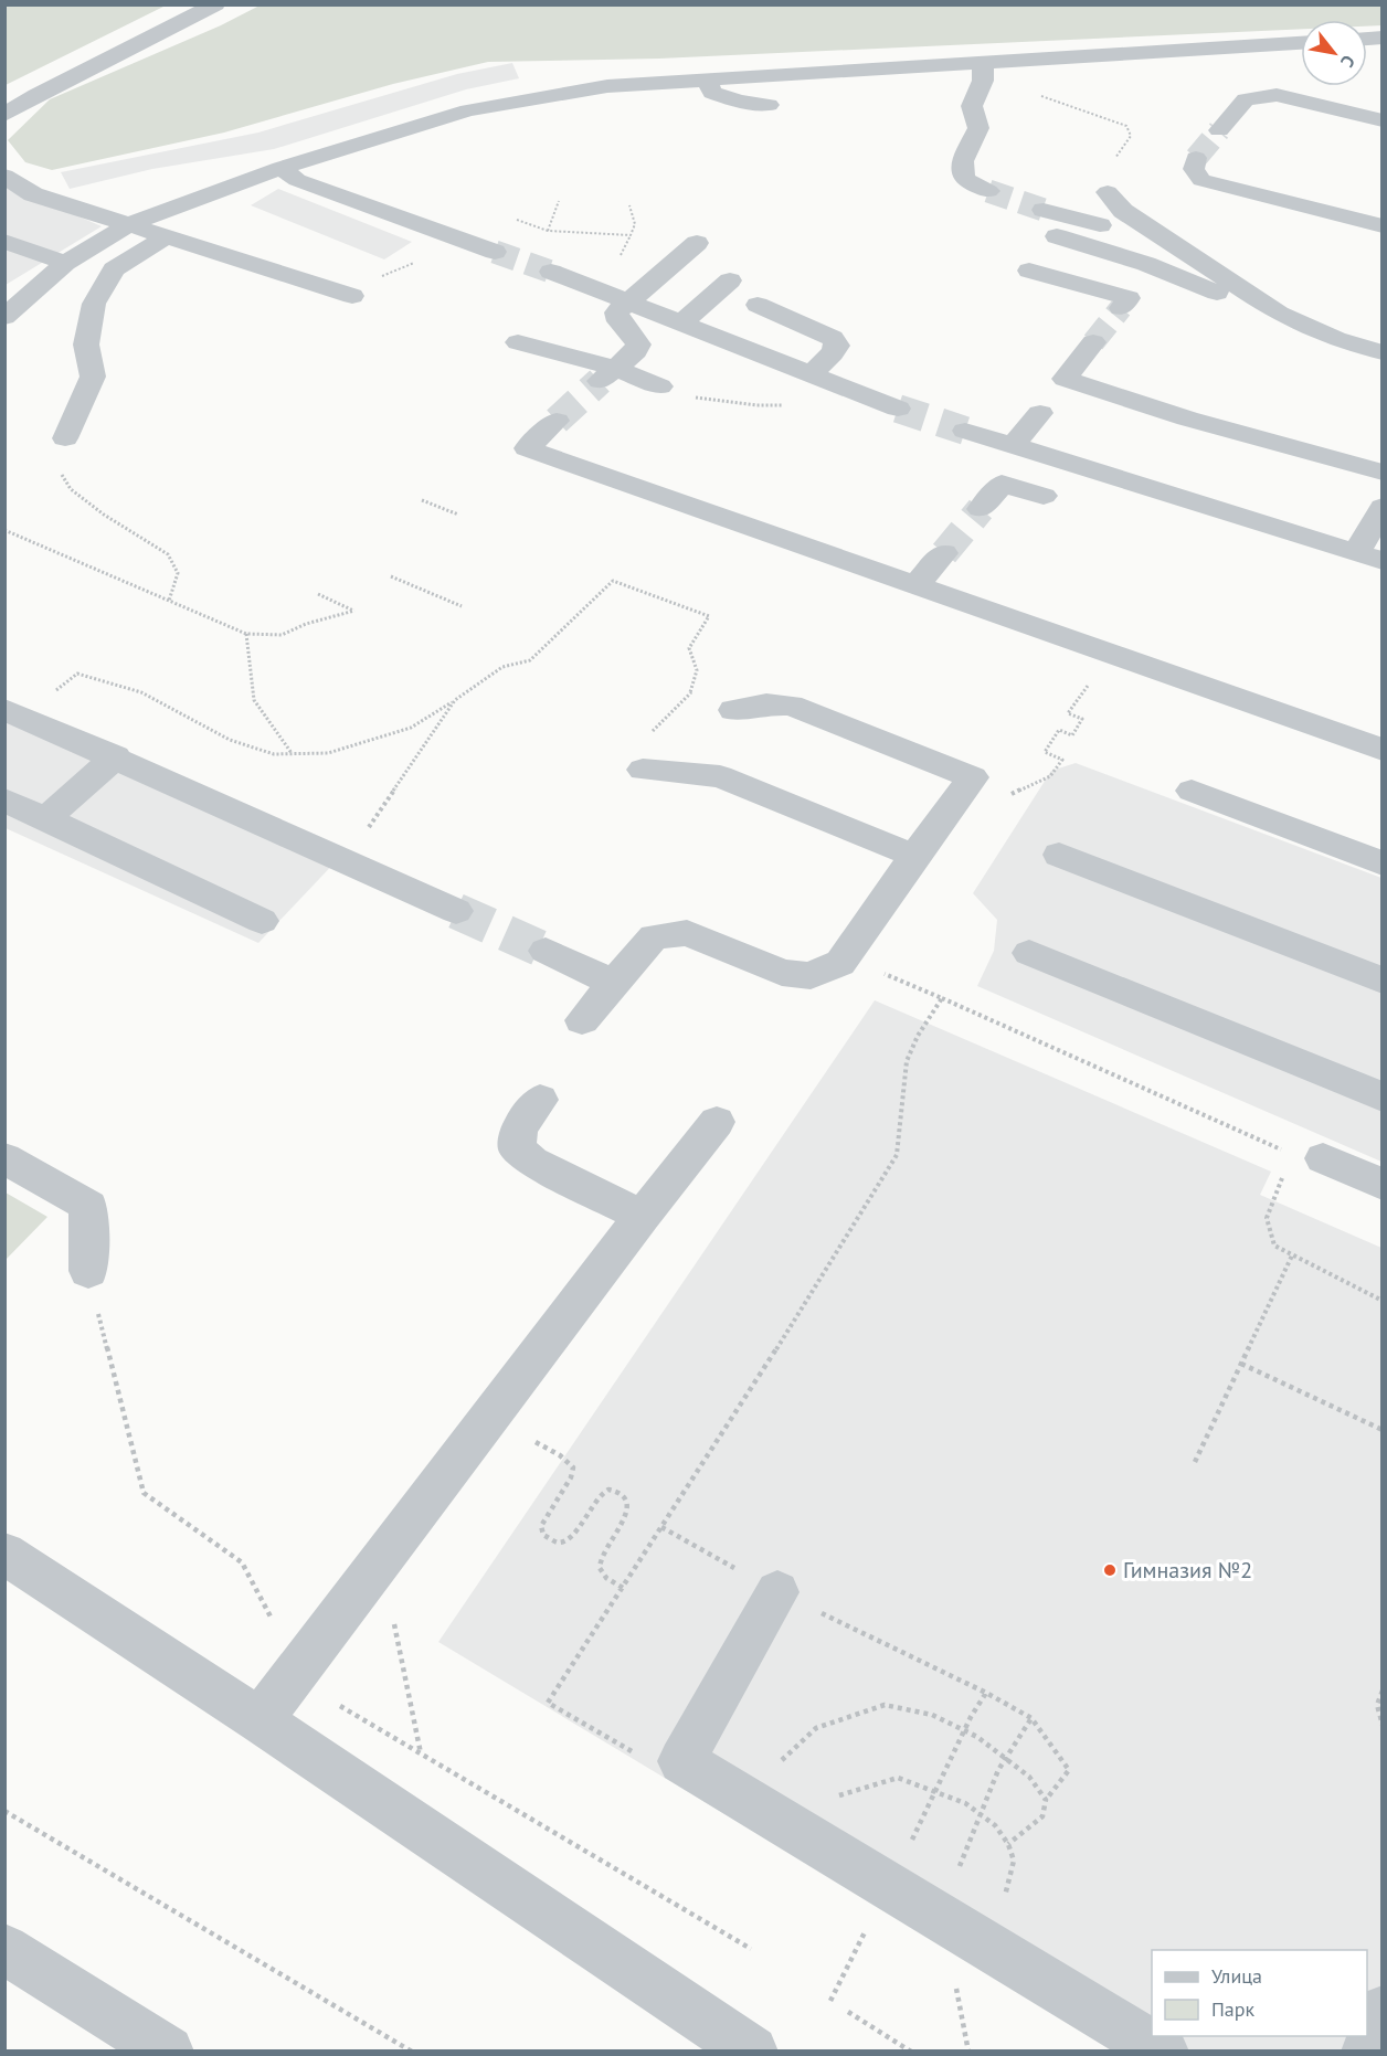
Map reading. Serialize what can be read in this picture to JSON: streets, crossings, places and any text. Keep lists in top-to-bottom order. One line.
{"places":["Гимназия №2"],"legend":["Улица","Парк"],"north":"bottom right"}
